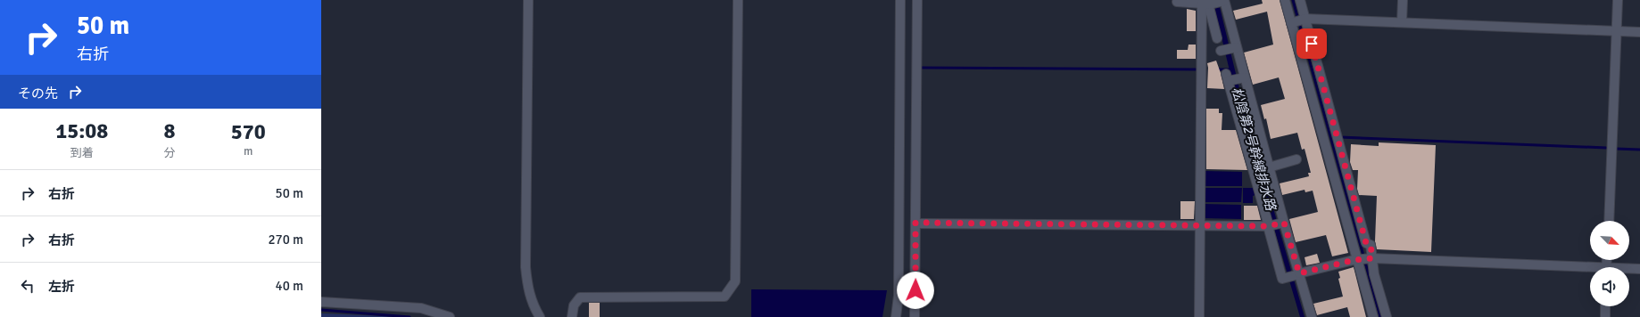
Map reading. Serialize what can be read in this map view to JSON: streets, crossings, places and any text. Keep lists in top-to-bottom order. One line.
{"water":["松陰第2号幹線排水路"],"north":"bottom right","page":{"turn":["50 m","右折"],"then":"その先","eta":["15:08","到着","8","分","570","m"],"list":[{"name":"右折","value":"50 m"},{"name":"右折","value":"270 m"},{"name":"左折","value":"40 m"}]}}
